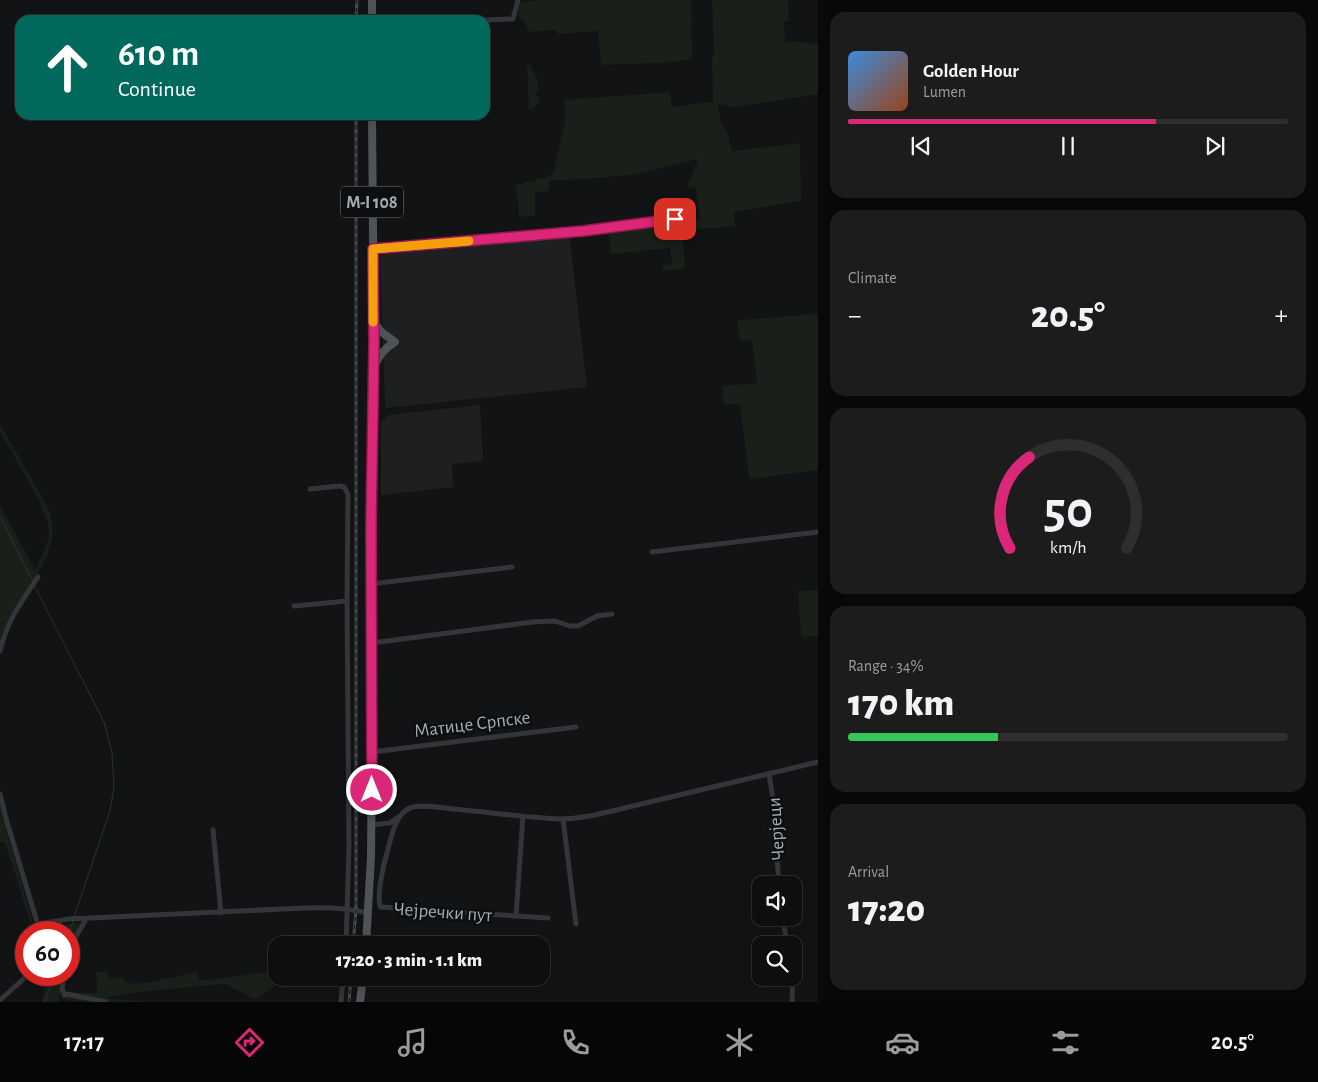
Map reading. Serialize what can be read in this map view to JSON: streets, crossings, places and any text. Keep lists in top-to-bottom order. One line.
{"streets":{"main road":["M-I 108"],"street":["Матице Српске","Черјеци","Чејречки пут"]},"crossings":[["M-I 108","Матице Српске"]],"page":{"turn":["610 m","Continue"],"song":["Golden Hour","Lumen"],"tile":["Climate",["Range · 34%","170 km"],["Arrival","17:20"]],"heat":["−","20.5°","+"],"limit":"60","trip":"17:20 · 3 min · 1.1 km","tabs":["17:17","20.5°"],"gauge":["50","km/h"]}}
